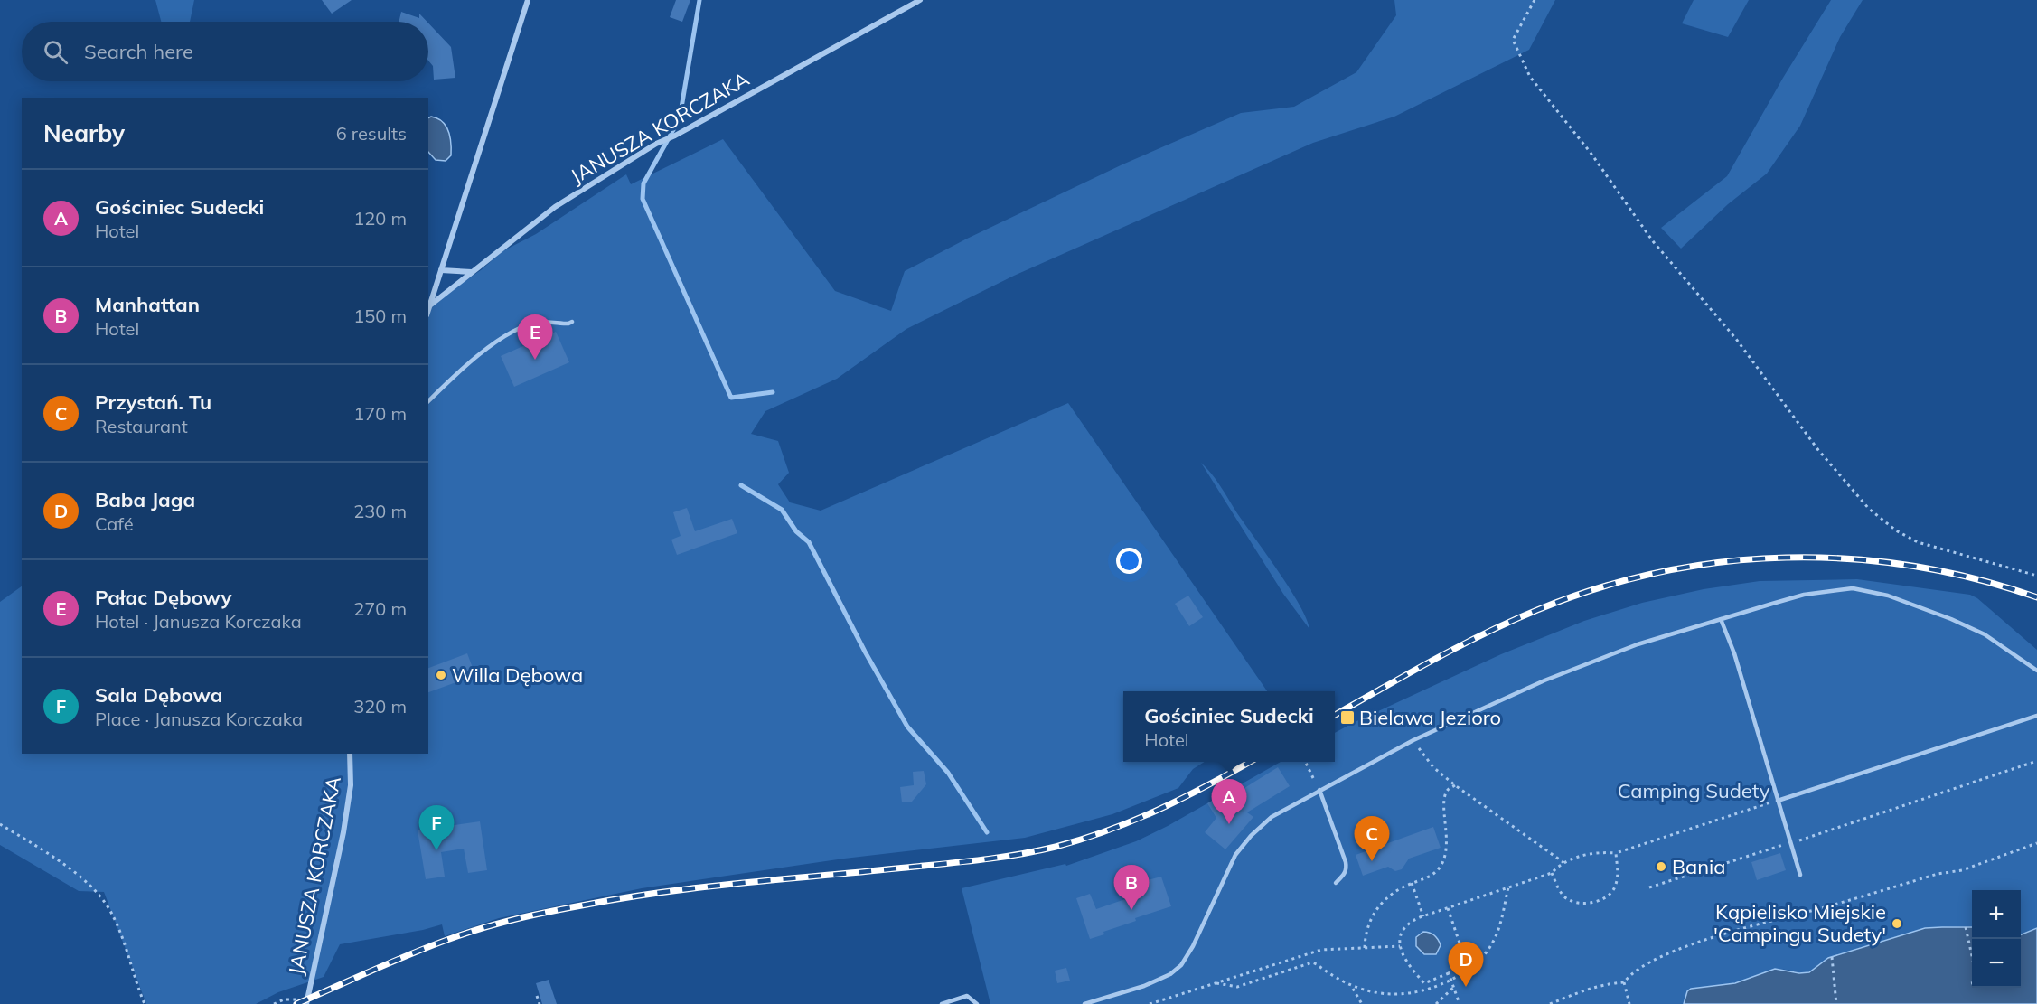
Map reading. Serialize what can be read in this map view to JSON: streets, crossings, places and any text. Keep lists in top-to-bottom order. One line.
{"streets":{"street":["JANUSZA KORCZAKA"]},"parks":["Camping Sudety"],"places":{"other":["Willa Dębowa","Bania","Kąpielisko Miejskie 'Campingu Sudety'"],"transit":["Bielawa Jezioro"]},"page":{"search":"Search here","heading":["Nearby","6 results"],"list":[{"mark":"A","name":"Gościniec Sudecki","note":"Hotel","value":"120 m"},{"mark":"B","name":"Manhattan","note":"Hotel","value":"150 m"},{"mark":"C","name":"Przystań. Tu","note":"Restaurant","value":"170 m"},{"mark":"D","name":"Baba Jaga","note":"Café","value":"230 m"},{"mark":"E","name":"Pałac Dębowy","note":"Hotel · Janusza Korczaka","value":"270 m"},{"mark":"F","name":"Sala Dębowa","note":"Place · Janusza Korczaka","value":"320 m"}],"pins":["E","A","F","C","B","D"],"popup":["Gościniec Sudecki","Hotel"],"map_buttons":["+","−"]}}
